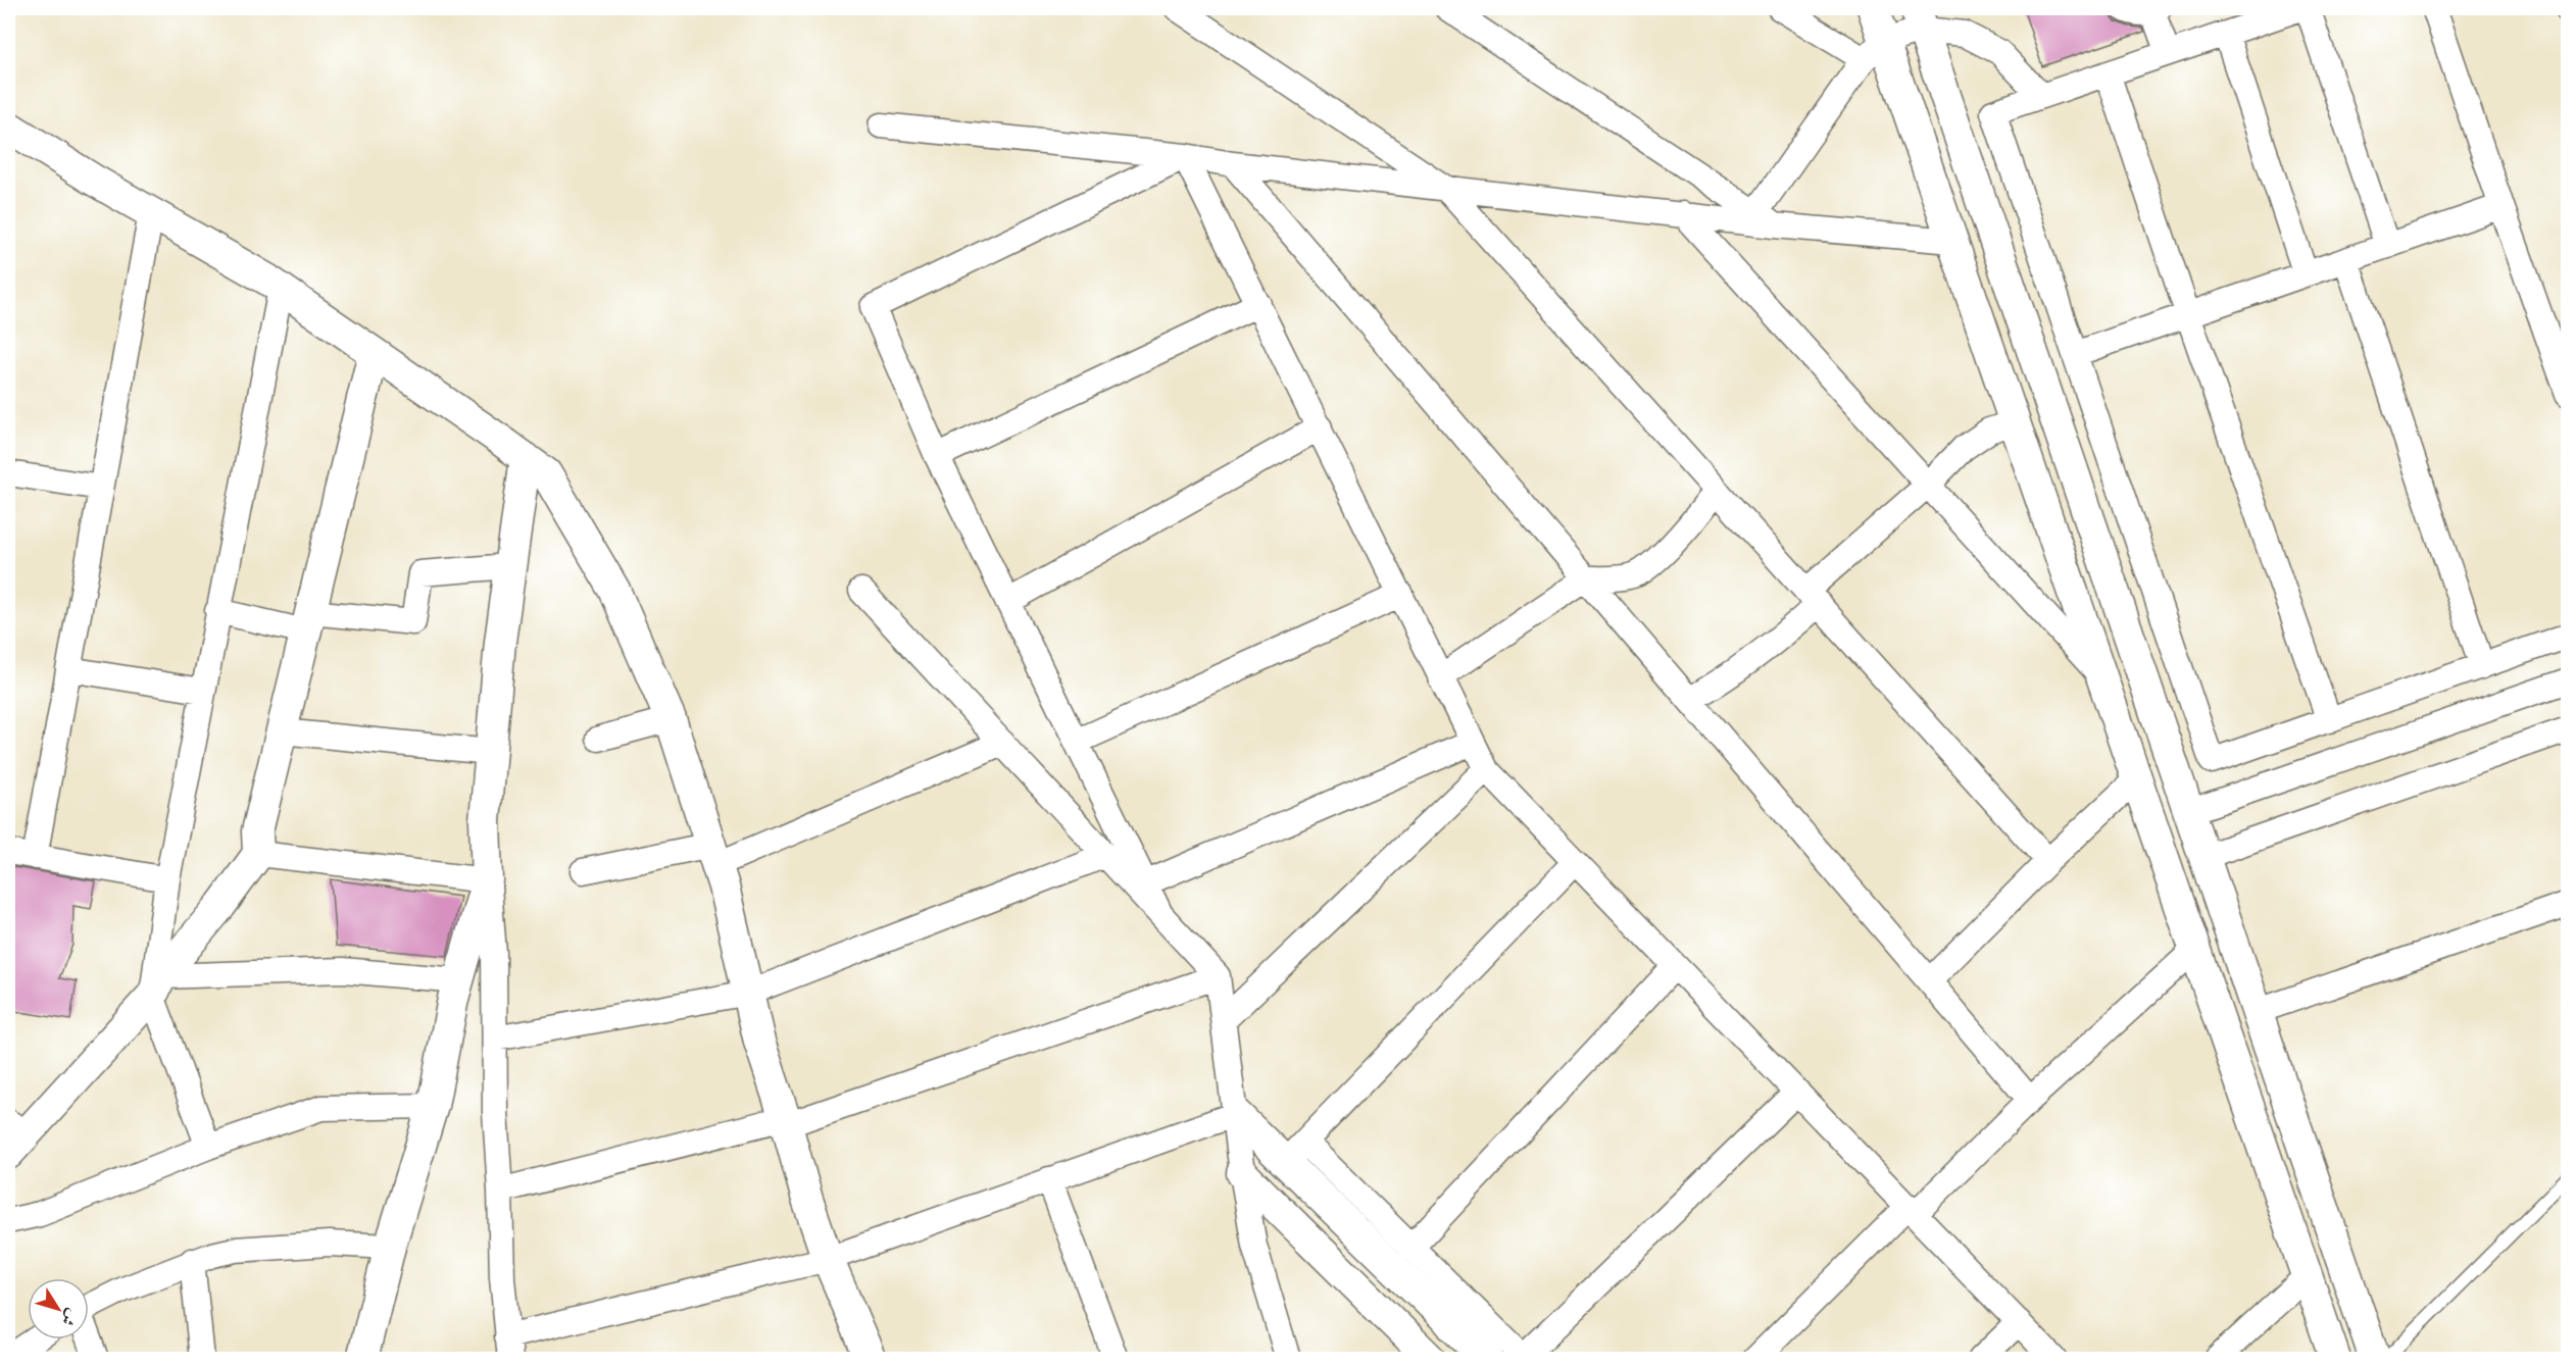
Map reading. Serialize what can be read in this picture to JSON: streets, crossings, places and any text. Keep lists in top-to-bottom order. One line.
{"north":"bottom right"}
